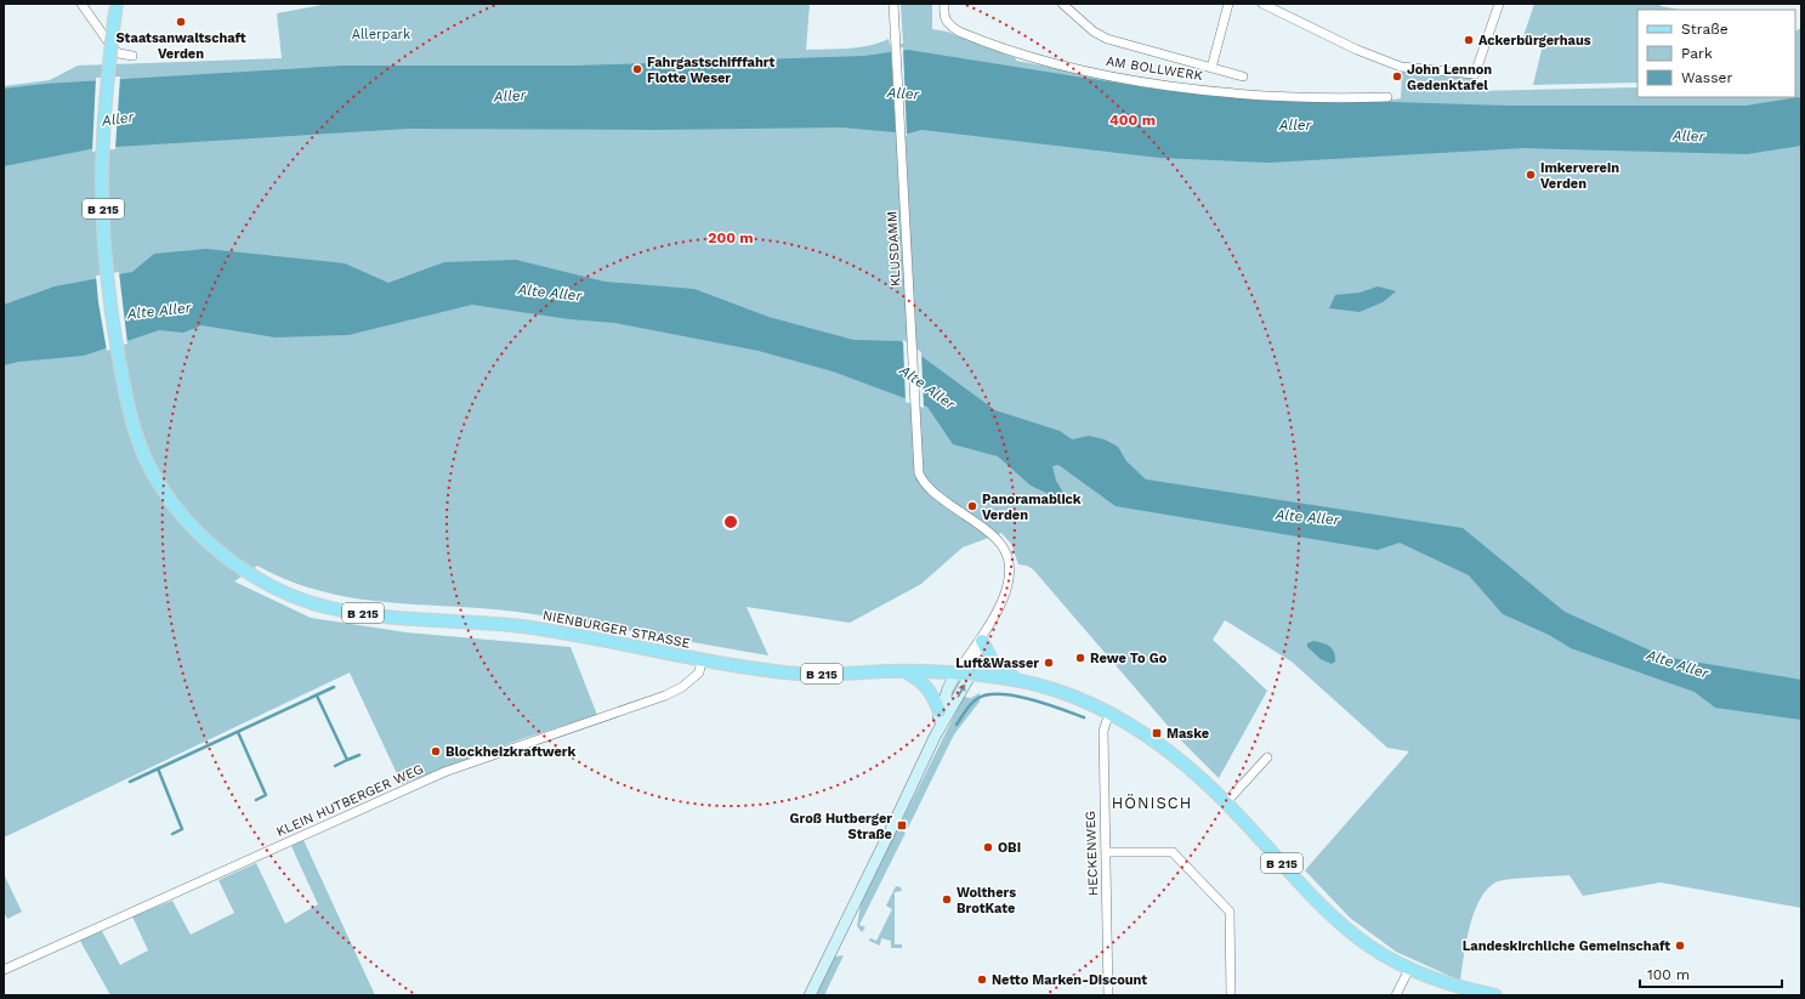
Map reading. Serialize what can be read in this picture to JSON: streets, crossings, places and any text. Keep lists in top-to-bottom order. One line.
{"streets":{"main road":["B 215","NIENBURGER STRASSE"],"street":["AM BOLLWERK","KLUSDAMM","KLEIN HUTBERGER WEG","HECKENWEG"]},"crossings":[["NIENBURGER STRASSE","KLEIN HUTBERGER WEG"],["NIENBURGER STRASSE","HECKENWEG"]],"districts":["HÖNISCH"],"water":["Aller","Alte Aller"],"parks":["Allerpark"],"places":{"other":["Staatsanwaltschaft Verden","Ackerbürgerhaus","Fahrgastschifffahrt Flotte Weser","John Lennon Gedenktafel","Imkerverein Verden","Panoramablick Verden","Rewe To Go","Luft&Wasser","Blockheizkraftwerk","OBI","Wolthers BrotKate","Landeskirchliche Gemeinschaft","Netto Marken-Discount"],"transit":["Maske","Groß Hutberger Straße"]},"legend":["Straße","Park","Wasser"],"scale_bar":"100 m","rings":["400 m","200 m"]}
